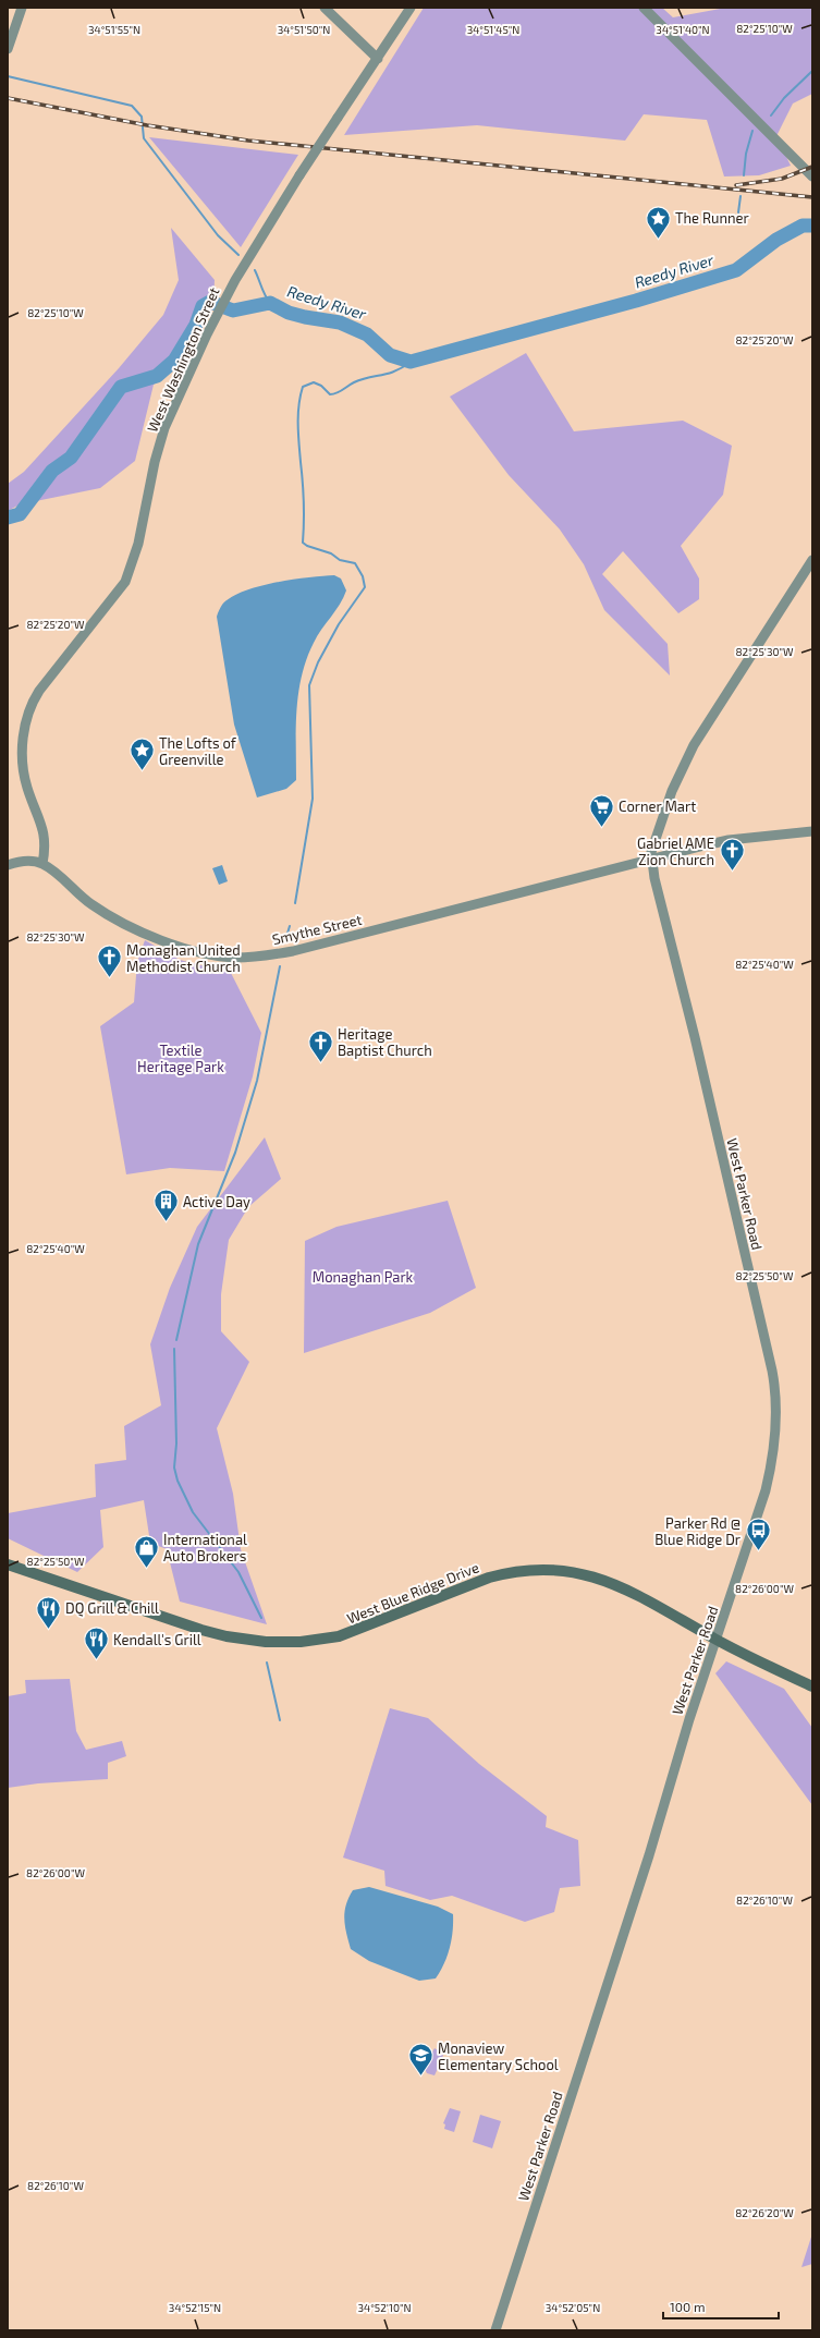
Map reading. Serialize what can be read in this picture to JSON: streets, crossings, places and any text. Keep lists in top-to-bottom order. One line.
{"streets":{"main road":["West Blue Ridge Drive"],"street":["West Washington Street","Smythe Street","West Parker Road"]},"crossings":[["West Washington Street","Smythe Street"],["Smythe Street","West Parker Road"],["West Parker Road","West Blue Ridge Drive"]],"water":["Reedy River"],"parks":["Textile Heritage Park","Monaghan Park"],"places":{"place":["The Runner","The Lofts of Greenville"],"supermarket":["Corner Mart"],"church":["Gabriel AME Zion Church","Monaghan United Methodist Church","Heritage Baptist Church"],"building":["Active Day"],"bus stop":["Parker Rd @ Blue Ridge Dr"],"shop":["International Auto Brokers"],"restaurant":["DQ Grill & Chill","Kendall's Grill"],"school or university":["Monaview Elementary School"]},"scale_bar":"100 m","coordinates":["82°25'10\"W","34°51'55\"N","34°51'50\"N","34°51'45\"N","34°51'40\"N","82°25'20\"W","82°25'30\"W","82°25'40\"W","82°25'50\"W","82°26'00\"W","82°26'10\"W","82°26'20\"W","34°52'15\"N","34°52'10\"N","34°52'05\"N"]}
